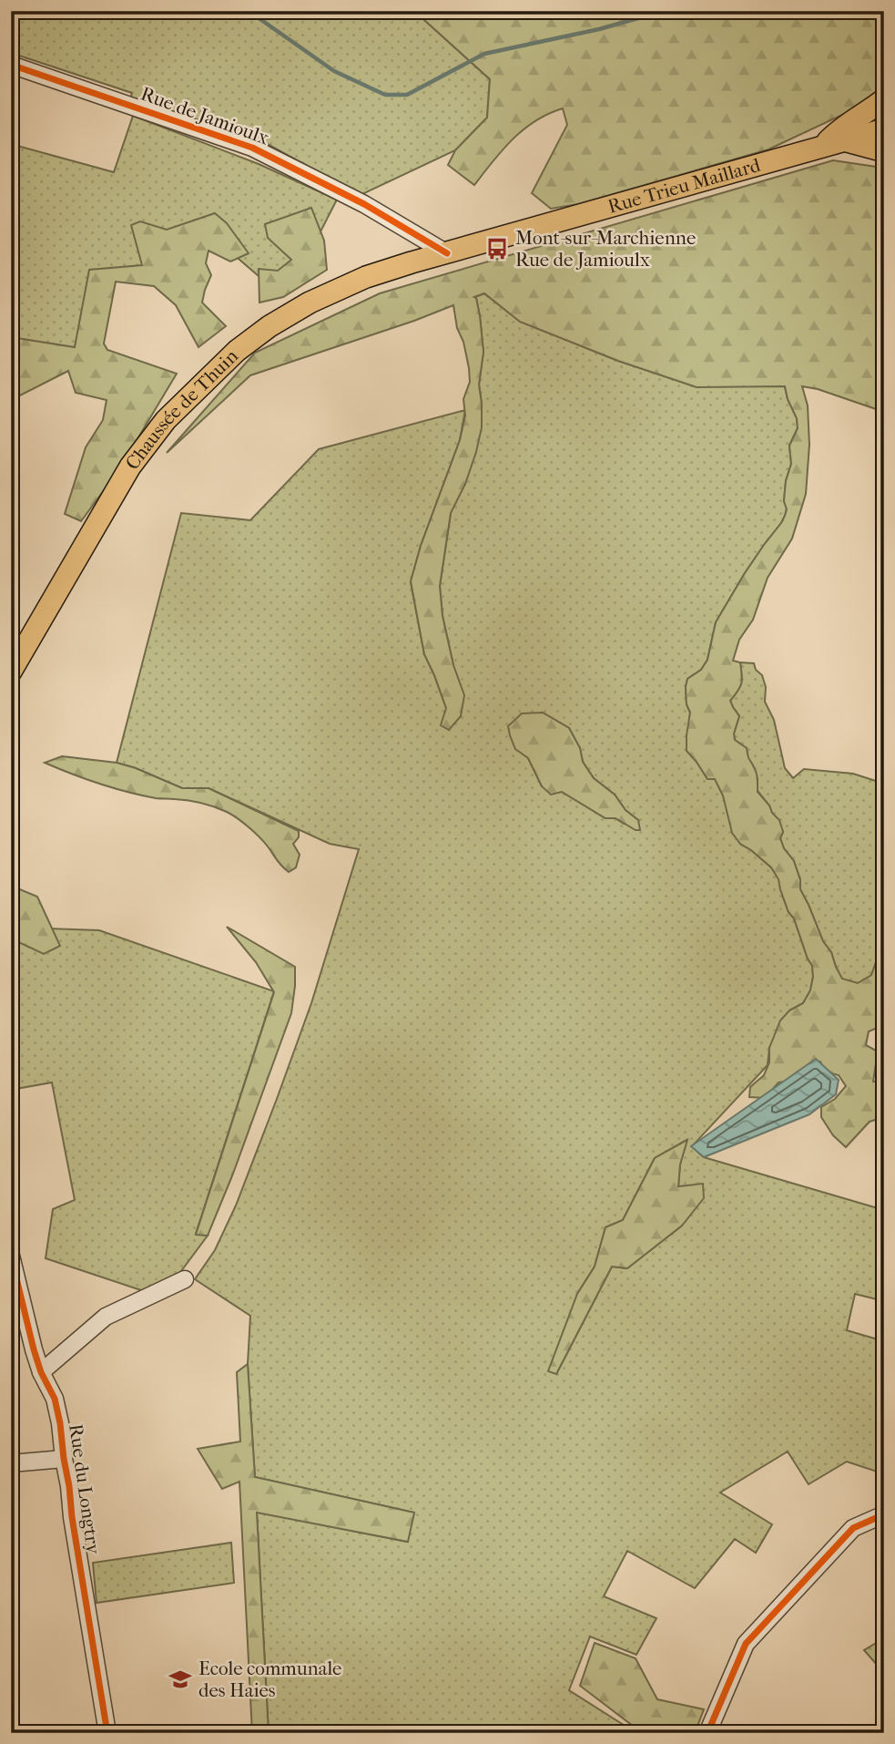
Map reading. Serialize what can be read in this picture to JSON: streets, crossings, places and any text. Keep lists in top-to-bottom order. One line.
{"streets":{"main road":["Rue Trieu Maillard","Chaussée de Thuin"],"street":["Rue de Jamioulx","Rue du Longtry"]},"crossings":[["Rue de Jamioulx","Rue Trieu Maillard"],["Rue de Jamioulx","Chaussée de Thuin"],["Rue Trieu Maillard","Chaussée de Thuin"]],"places":{"bus stop":["Mont-sur-Marchienne Rue de Jamioulx"],"school or university":["Ecole communale des Haies"]}}
